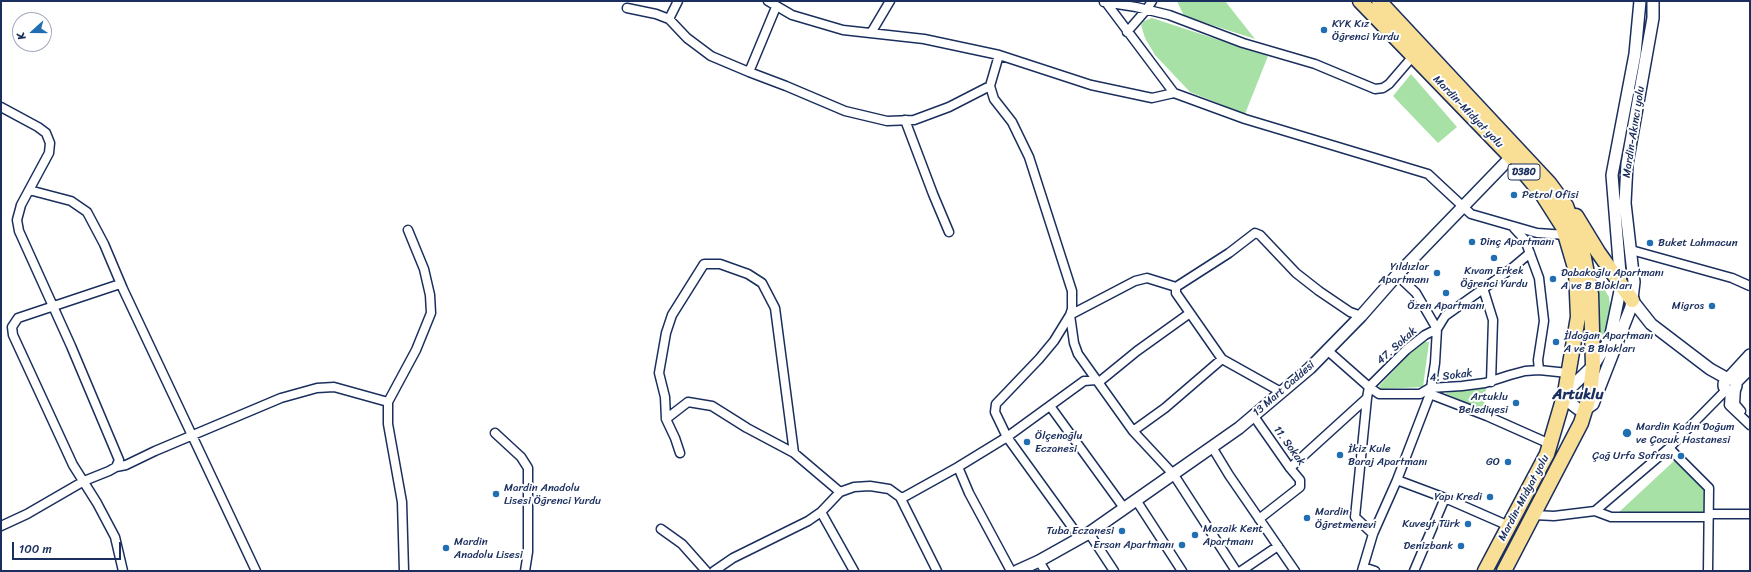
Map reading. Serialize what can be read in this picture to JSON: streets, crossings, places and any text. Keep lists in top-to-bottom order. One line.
{"streets":{"highway":["Mardin-Midyat yolu","D380"],"main road":["Mardin-Akıncı yolu","13 Mart Caddesi"],"street":["47. Sokak","4. Sokak","11. Sokak"]},"crossings":[["Mardin-Midyat yolu","Mardin-Akıncı yolu"],["Mardin-Midyat yolu","4. Sokak"],["Mardin-Midyat yolu","13 Mart Caddesi"],["47. Sokak","4. Sokak"],["4. Sokak","13 Mart Caddesi"],["13 Mart Caddesi","11. Sokak"]],"districts":["Artuklu"],"places":["KYK Kız Öğrenci Yurdu","Petrol Ofisi","Dinç Apartmanı","Buket Lahmacun","Kıvam Erkek Öğrenci Yurdu","Yıldızlar Apartmanı","Dabakoğlu Apartmanı A ve B Blokları","Özen Apartmanı","Migros","İldoğan Apartmanı A ve B Blokları","Artuklu Belediyesi","Mardin Kadın Doğum ve Çocuk Hastanesi","Ölçenoğlu Eczanesi","İkiz Kule Baraj Apartmanı","Çağ Urfa Sofrası","GO","Mardin Anadolu Lisesi Öğrenci Yurdu","Yapı Kredi","Mardin Öğretmenevi","Kuveyt Türk","Tuba Eczanesi","Mozaik Kent Apartmanı","Ersan Apartmanı","Denizbank","Mardin Anadolu Lisesi"],"scale_bar":"100 m","north":"left"}
